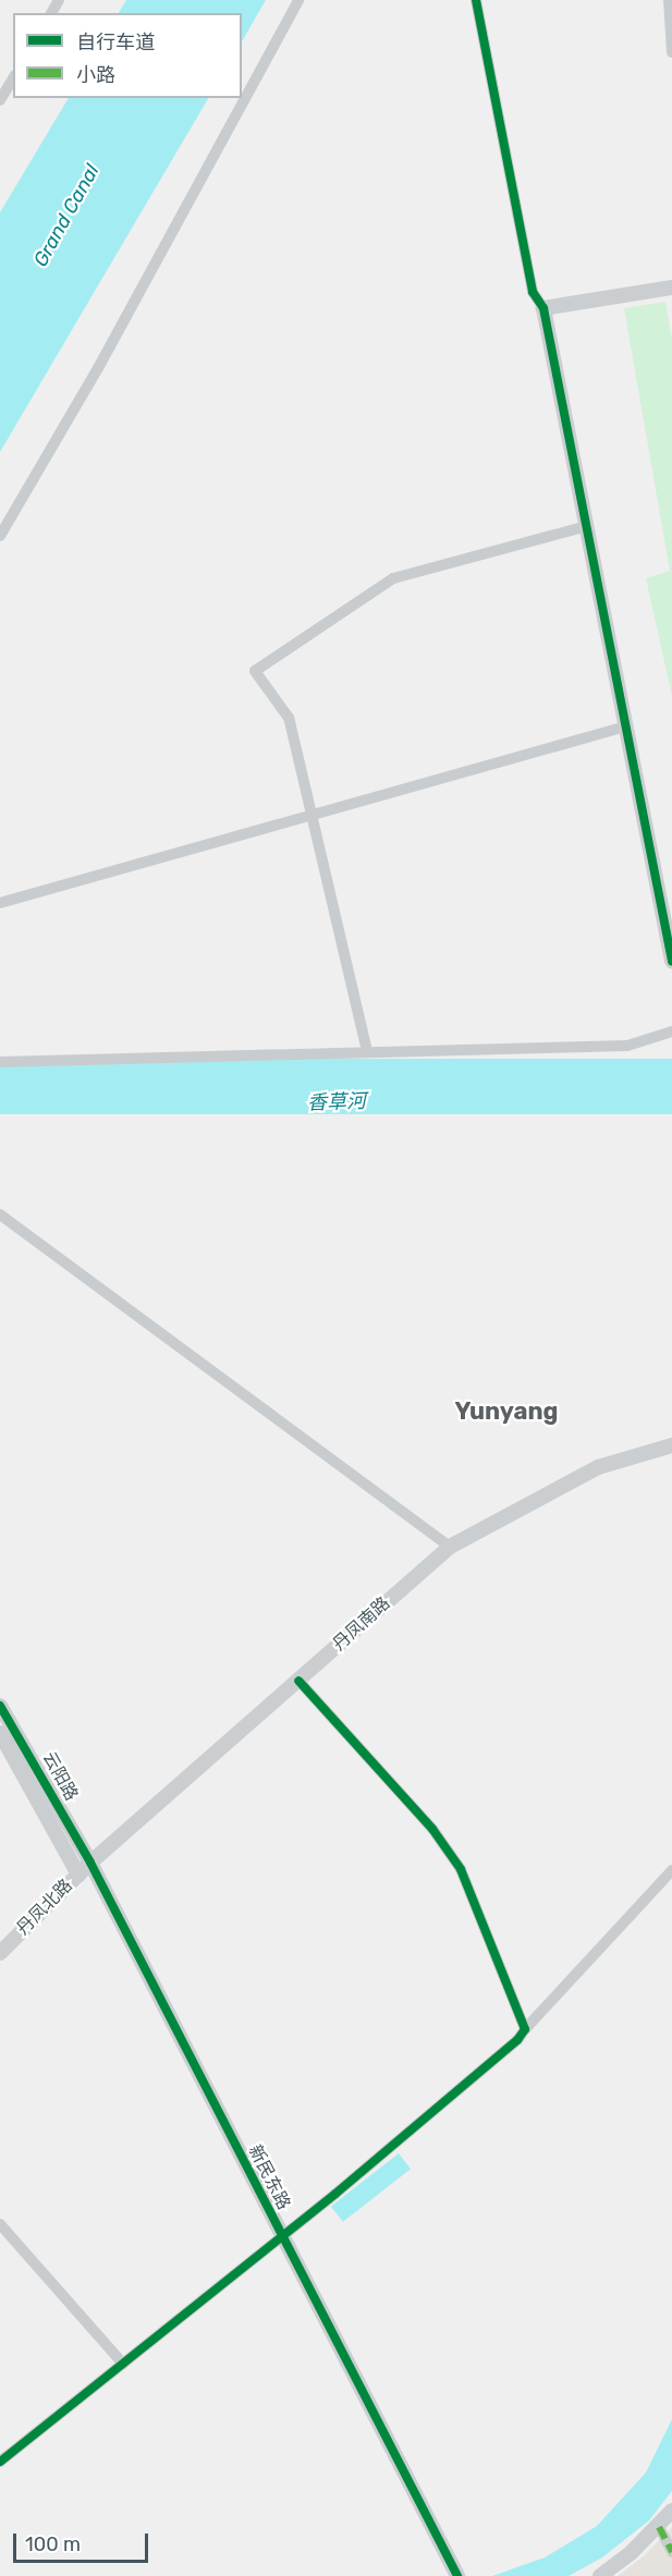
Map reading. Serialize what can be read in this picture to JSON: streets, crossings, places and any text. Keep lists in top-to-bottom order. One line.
{"streets":{"street":["丹凤南路","云阳路","丹凤北路","新民东路"]},"crossings":[["丹凤南路","云阳路"],["丹凤南路","丹凤北路"],["丹凤南路","新民东路"],["云阳路","丹凤北路"],["云阳路","新民东路"],["丹凤北路","新民东路"]],"districts":["Yunyang"],"water":["Grand Canal","香草河"],"legend":["自行车道","小路"],"scale_bar":"100 m"}
